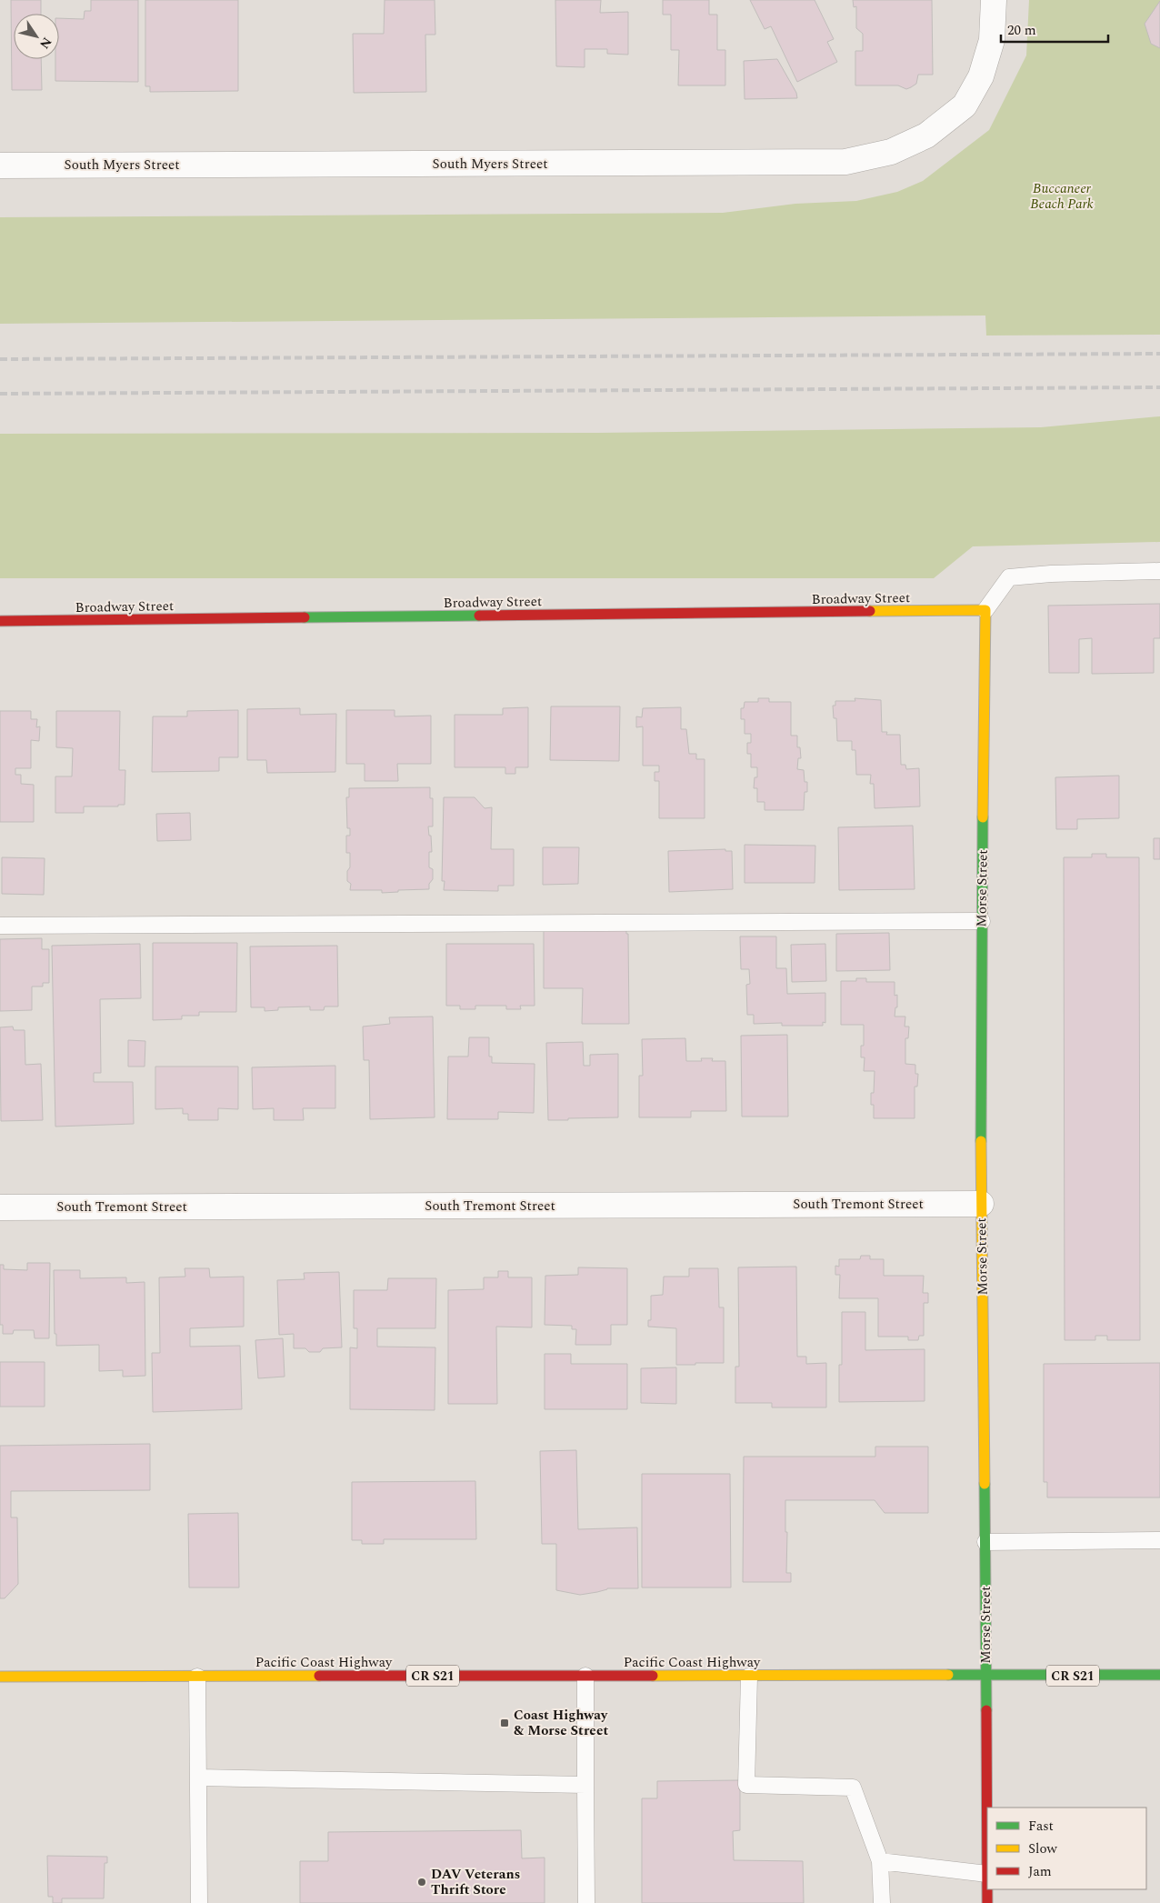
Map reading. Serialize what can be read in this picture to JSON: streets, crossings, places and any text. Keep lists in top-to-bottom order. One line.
{"streets":{"street":["South Myers Street","Broadway Street","Morse Street","South Tremont Street","Pacific Coast Highway","CR S21"]},"crossings":[["Broadway Street","Morse Street"],["Morse Street","South Tremont Street"],["Morse Street","Pacific Coast Highway"],["Morse Street","CR S21"],["Pacific Coast Highway","CR S21"]],"parks":["Buccaneer Beach Park"],"places":{"transit":["Coast Highway & Morse Street"],"other":["DAV Veterans Thrift Store"]},"legend":["Fast","Slow","Jam"],"scale_bar":"20 m","north":"bottom right"}
